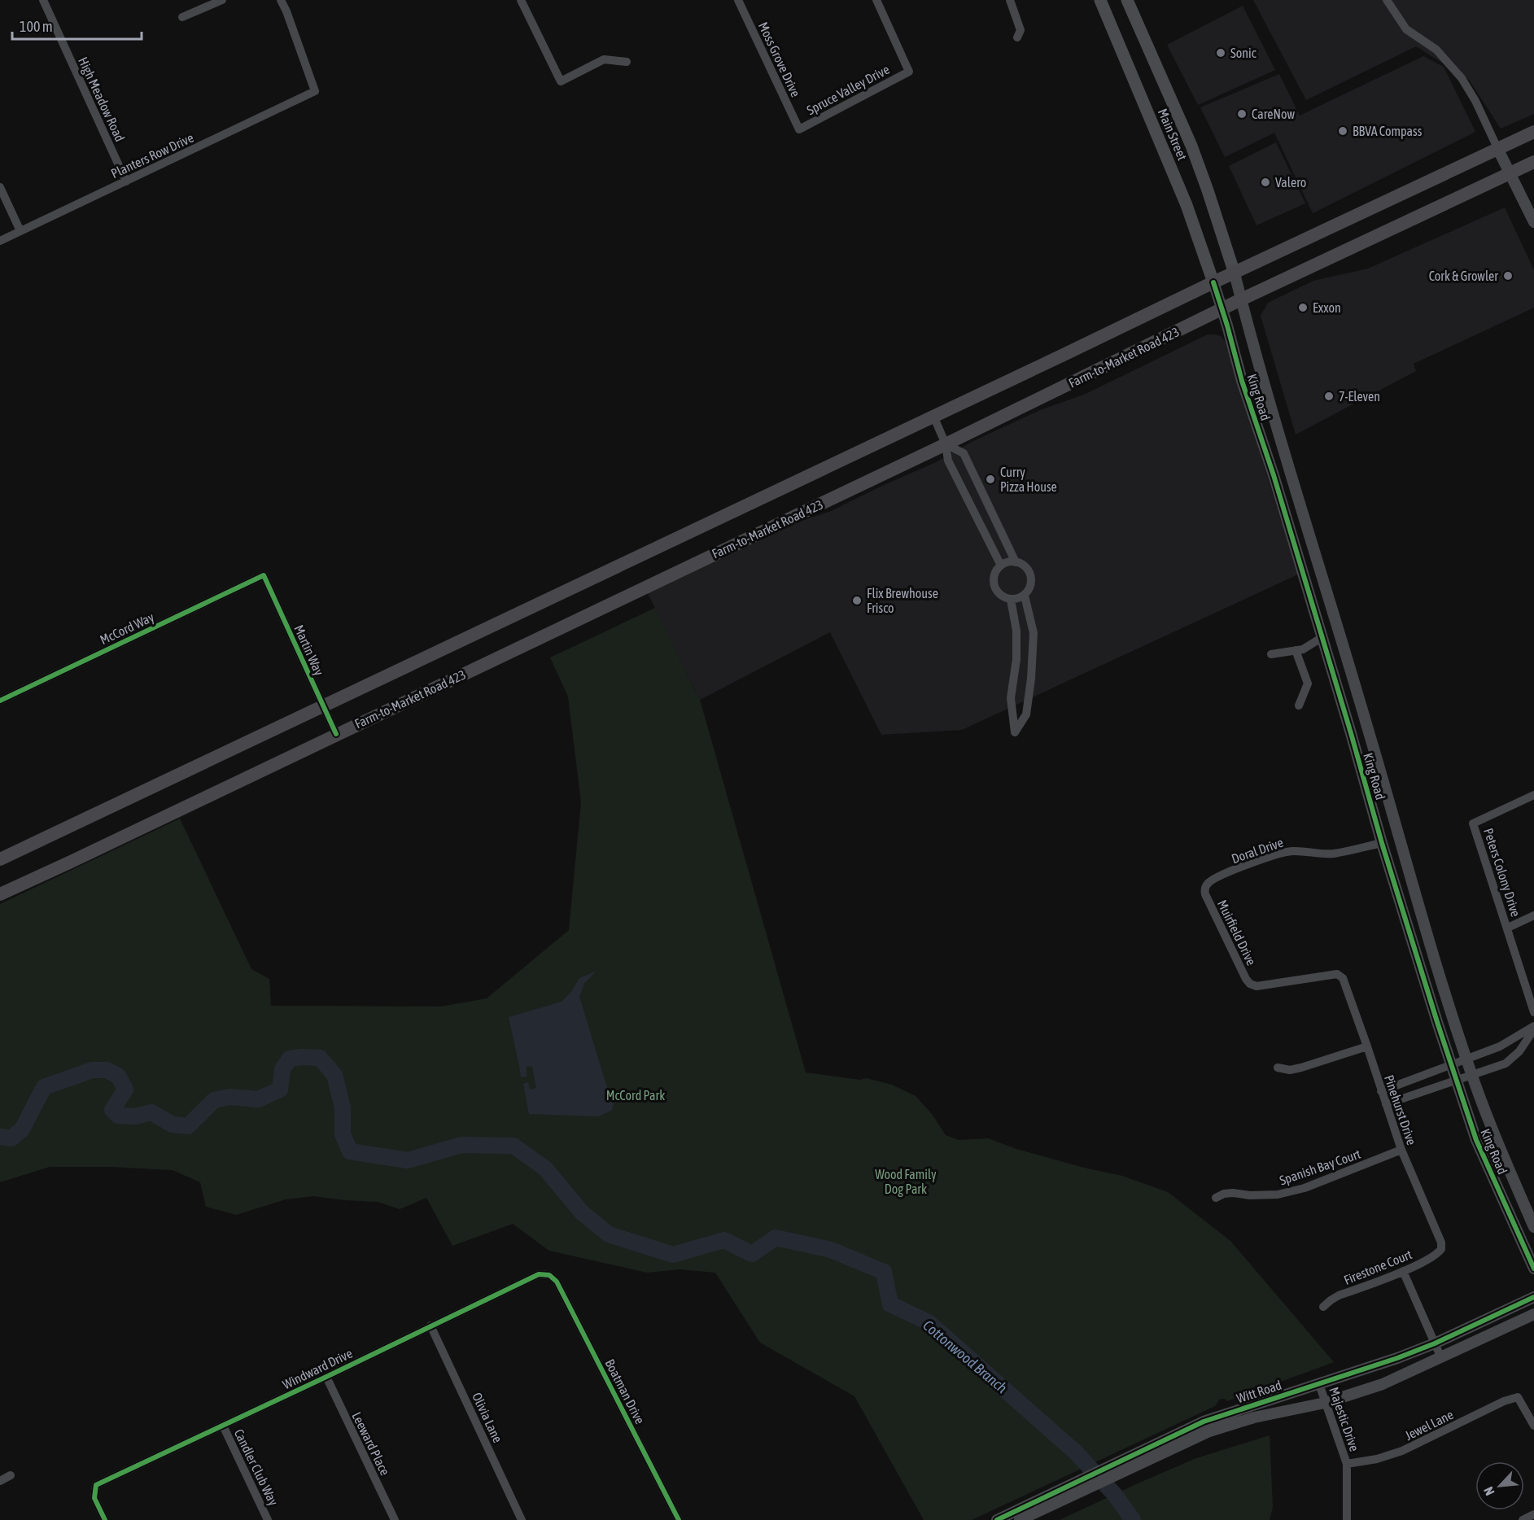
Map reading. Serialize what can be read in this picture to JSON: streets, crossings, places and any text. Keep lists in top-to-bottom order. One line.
{"streets":{"main road":["Main Street","Farm-to-Market Road 423"],"street":["Moss Grove Drive","Spruce Valley Drive","High Meadow Road","Planters Row Drive","King Road","McCord Way","Martin Way","Doral Drive","Peters Colony Drive","Muirfield Drive","Pinehurst Drive","Spanish Bay Court","Firestone Court","Windward Drive","Boatman Drive","Witt Road","Olivia Lane","Majestic Drive","Jewel Lane","Leeward Place","Candler Club Way"]},"crossings":[["Moss Grove Drive","Spruce Valley Drive"],["High Meadow Road","Planters Row Drive"],["Main Street","King Road"],["Farm-to-Market Road 423","King Road"],["Farm-to-Market Road 423","Martin Way"],["King Road","Doral Drive"],["McCord Way","Martin Way"],["Doral Drive","Muirfield Drive"],["Muirfield Drive","Pinehurst Drive"],["Pinehurst Drive","Spanish Bay Court"],["Pinehurst Drive","Firestone Court"],["Windward Drive","Boatman Drive"],["Windward Drive","Olivia Lane"],["Windward Drive","Leeward Place"],["Windward Drive","Candler Club Way"],["Witt Road","Majestic Drive"],["Majestic Drive","Jewel Lane"]],"water":["Cottonwood Branch"],"parks":["McCord Park","Wood Family Dog Park"],"places":["Sonic","CareNow","BBVA Compass","Valero","Cork & Growler","Exxon","7-Eleven","Curry Pizza House","Flix Brewhouse Frisco"],"scale_bar":"100 m","north":"bottom left"}
